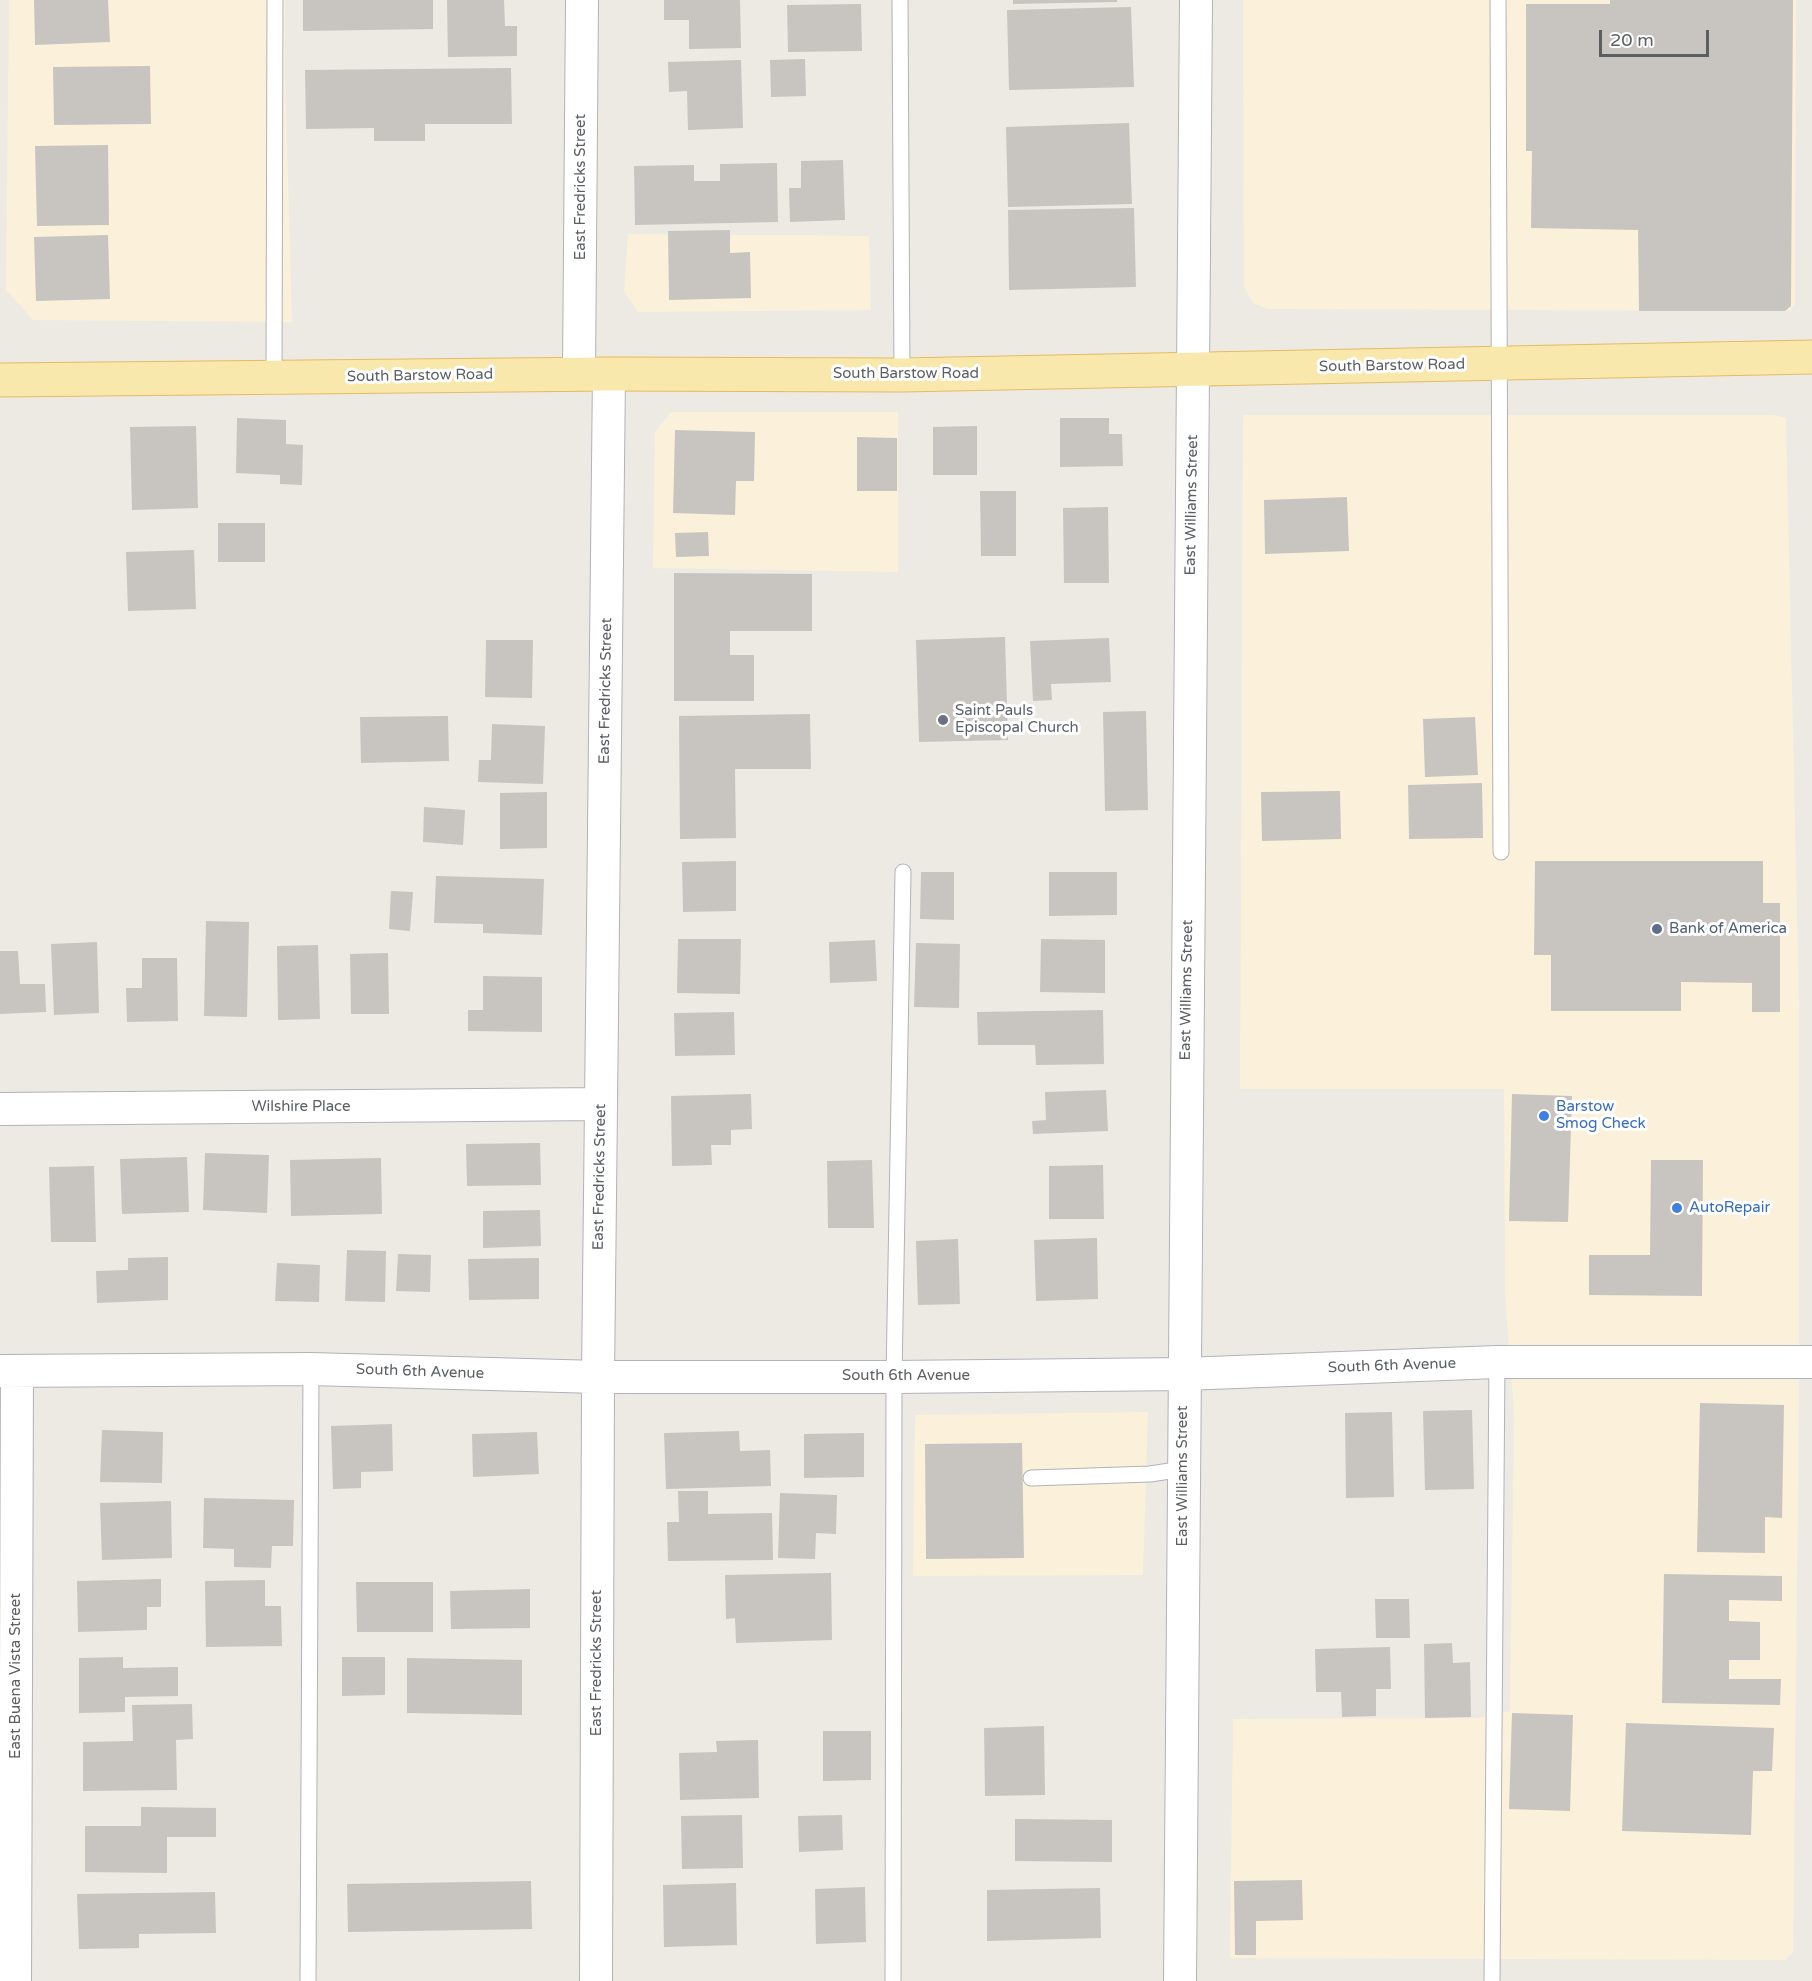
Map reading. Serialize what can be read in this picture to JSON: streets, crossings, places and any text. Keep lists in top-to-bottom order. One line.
{"streets":{"main road":["South Barstow Road"],"street":["East Fredricks Street","East Williams Street","Wilshire Place","South 6th Avenue","East Buena Vista Street"]},"crossings":[["East Fredricks Street","South Barstow Road"],["East Fredricks Street","Wilshire Place"],["East Fredricks Street","South 6th Avenue"],["South Barstow Road","East Williams Street"],["East Williams Street","South 6th Avenue"],["South 6th Avenue","East Buena Vista Street"]],"places":["Saint Pauls Episcopal Church","Bank of America","Barstow Smog Check","AutoRepair"],"scale_bar":"20 m"}
